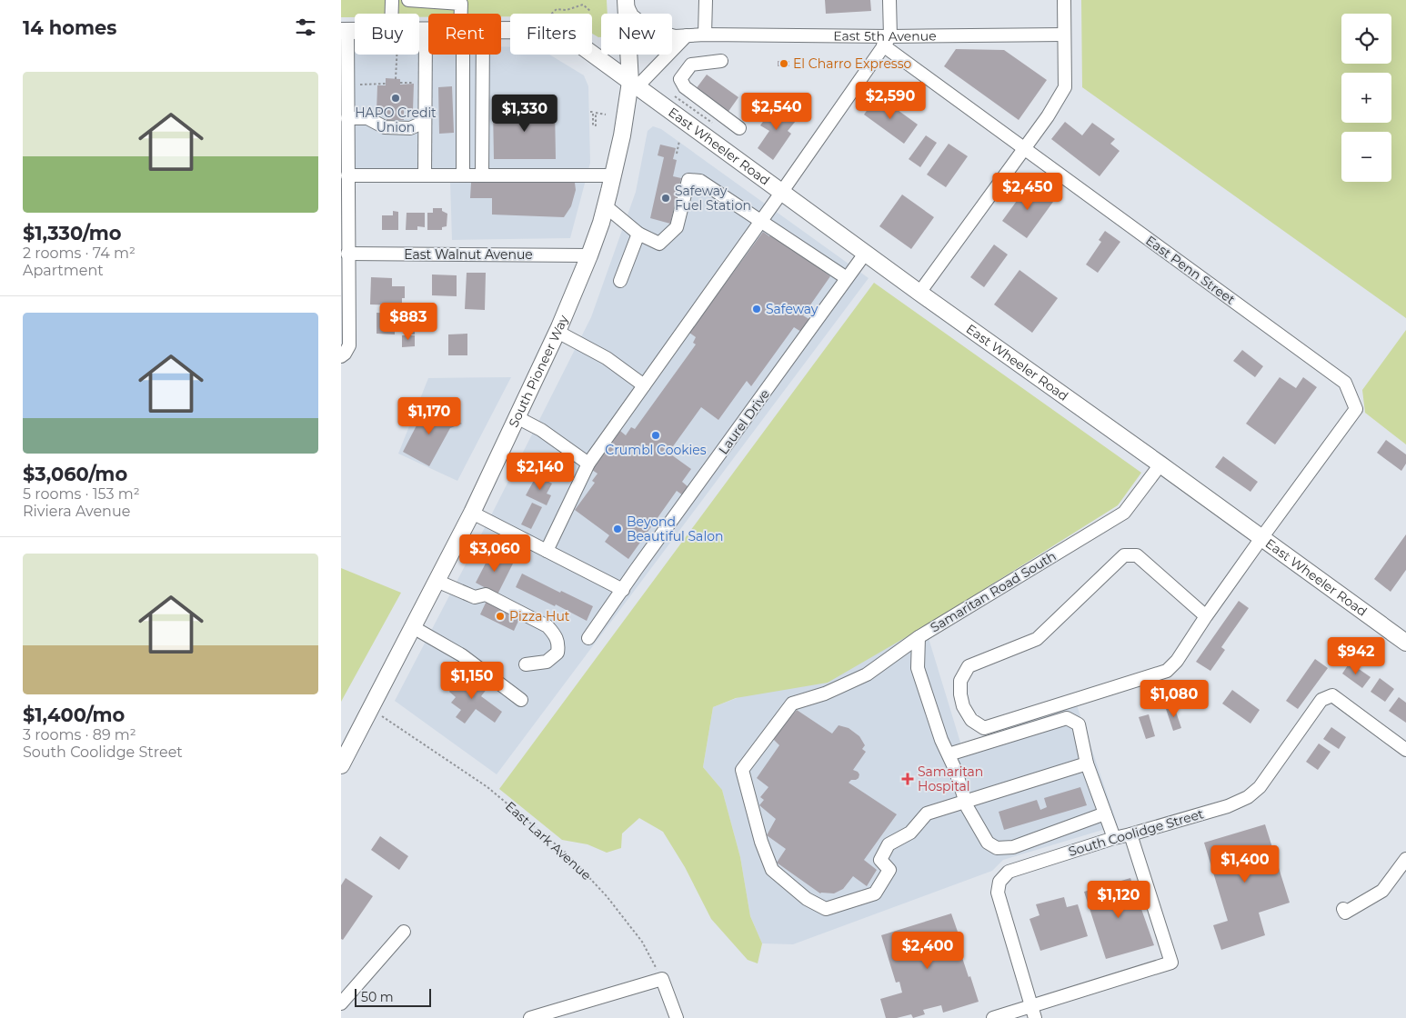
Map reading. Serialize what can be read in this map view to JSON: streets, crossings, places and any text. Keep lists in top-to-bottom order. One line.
{"streets":{"main road":["East Wheeler Road","South Pioneer Way"],"street":["East 5th Avenue","East Walnut Avenue","East Penn Street","Laurel Drive","Samaritan Road South","South Coolidge Street"],"path":["East Lark Avenue"]},"crossings":[["East 5th Avenue","East Penn Street"],["East 5th Avenue","South Pioneer Way"],["East Wheeler Road","East Penn Street"],["East Wheeler Road","South Pioneer Way"],["East Wheeler Road","Laurel Drive"],["East Wheeler Road","Samaritan Road South"],["East Walnut Avenue","South Pioneer Way"],["South Pioneer Way","East Lark Avenue"]],"places":{"other":["El Charro Expresso","HAPO Credit Union","Safeway Fuel Station","Safeway","Crumbl Cookies","Beyond Beautiful Salon","Pizza Hut"],"health":["Samaritan Hospital"]},"scale_bar":"50 m","page":{"heading":"14 homes","map_buttons":["+","−"],"chip":["Buy","Rent","Filters","New"],"list":[{"name":"$1,330/mo","note":"2 rooms · 74 m² · Apartment"},{"name":"$3,060/mo","note":"5 rooms · 153 m² · Riviera Avenue"},{"name":"$1,400/mo","note":"3 rooms · 89 m² · South Coolidge Street"}],"price":["$2,590","$2,540","$1,330","$2,450","$883","$1,170","$2,140","$3,060","$942","$1,150","$1,080","$1,400","$1,120","$2,400"],"scale":"50 m"}}
